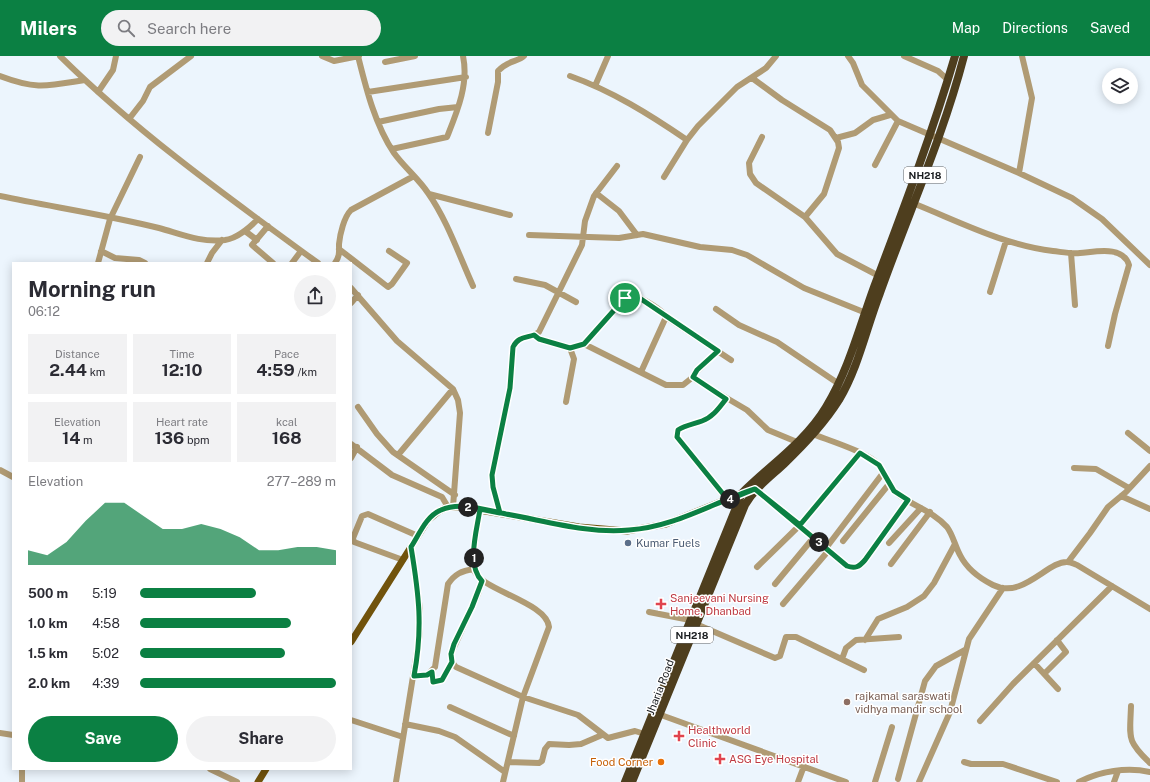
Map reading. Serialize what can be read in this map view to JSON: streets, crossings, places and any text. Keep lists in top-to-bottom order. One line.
{"streets":{"highway":["NH218","Jharia Road"]},"crossings":[["NH218","Jharia Road"]],"places":{"other":["Kumar Fuels","rajkamal saraswati vidhya mandir school","Food Corner"],"health":["Sanjeevani Nursing Home, Dhanbad","Healthworld Clinic","ASG Eye Hospital"]},"page":{"header":"Milers","search":"Search here","nav":["Map","Directions","Saved"],"heading":["Morning run","06:12"],"stats":[["Distance","2.44 km"],["Time","12:10"],["Pace","4:59 /km"],["Elevation","14 m"],["Heart rate","136 bpm"],["kcal","168"]],"chart":["Elevation","277–289 m"],"pins":["4","2","3","1"],"list":[{"name":"500 m","note":"5:19"},{"name":"1.0 km","note":"4:58"},{"name":"1.5 km","note":"5:02"},{"name":"2.0 km","note":"4:39"}],"buttons":["Save","Share"]}}
